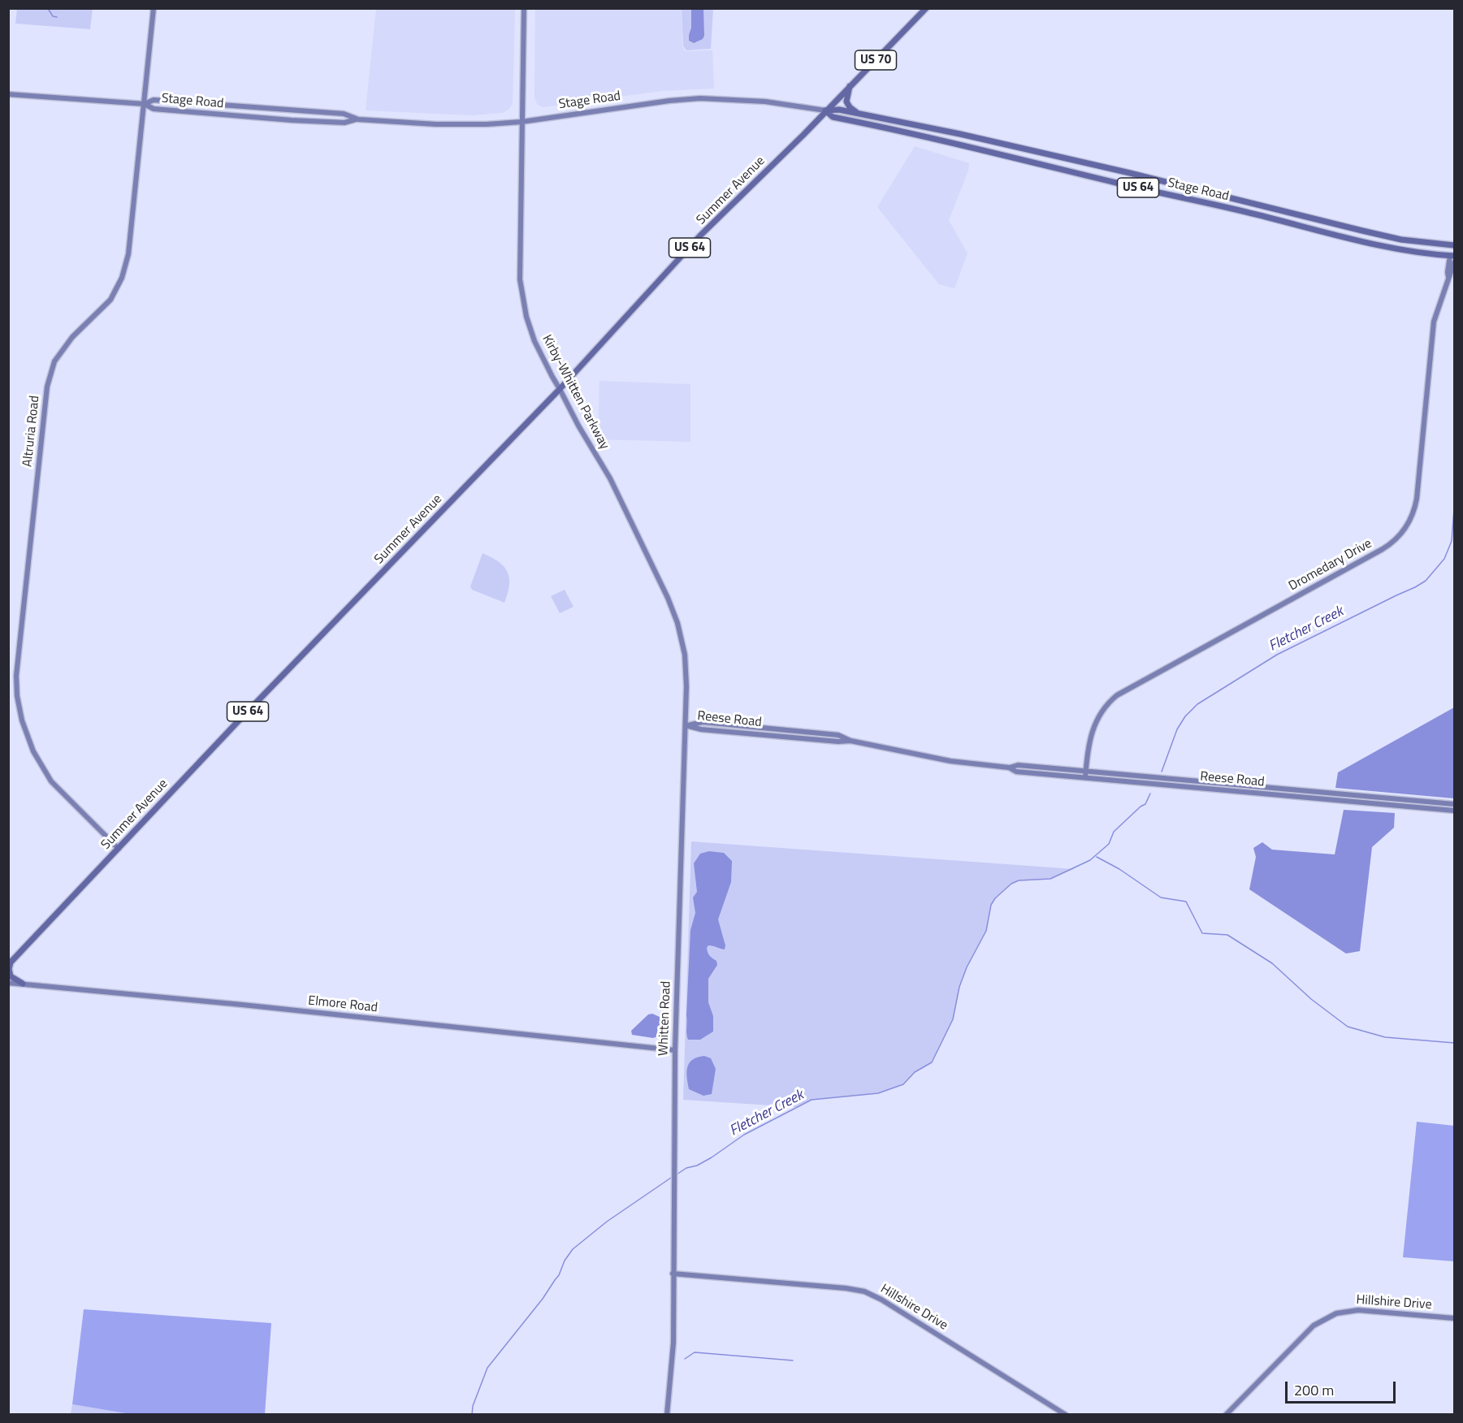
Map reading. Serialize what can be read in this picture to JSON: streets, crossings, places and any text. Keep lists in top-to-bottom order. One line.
{"streets":{"main road":["US 70","Stage Road","US 64","Summer Avenue","Kirby-Whitten Parkway","Altruria Road","Dromedary Drive","Reese Road","Elmore Road","Whitten Road","Hillshire Drive"]},"crossings":[["US 70","Stage Road"],["US 70","Summer Avenue"],["Stage Road","Summer Avenue"],["Stage Road","Kirby-Whitten Parkway"],["Stage Road","Altruria Road"],["Stage Road","Dromedary Drive"],["Summer Avenue","Kirby-Whitten Parkway"],["Summer Avenue","Altruria Road"],["Kirby-Whitten Parkway","Whitten Road"],["Dromedary Drive","Reese Road"],["Reese Road","Whitten Road"],["Elmore Road","Whitten Road"],["Whitten Road","Hillshire Drive"]],"water":["Fletcher Creek"],"scale_bar":"200 m"}
